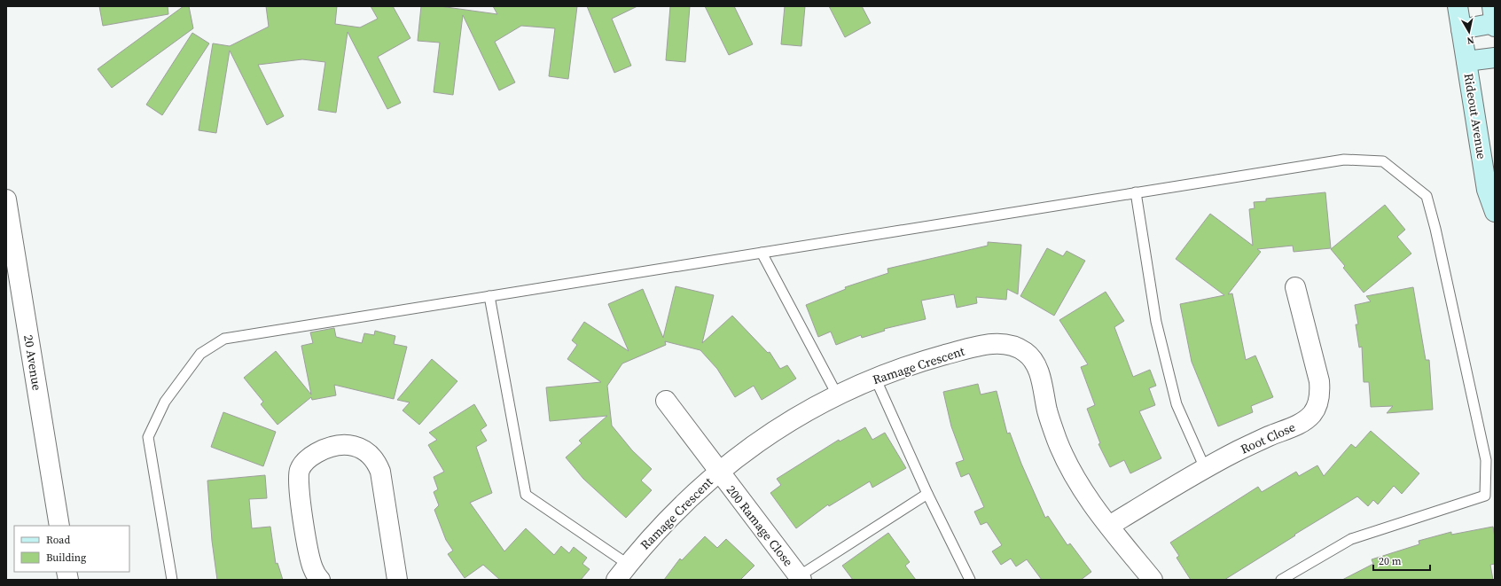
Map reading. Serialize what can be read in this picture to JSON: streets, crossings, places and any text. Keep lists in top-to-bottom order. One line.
{"streets":{"street":["Rideout Avenue","20 Avenue","Ramage Crescent","Root Close","200 Ramage Close"]},"crossings":[["Ramage Crescent","Root Close"],["Ramage Crescent","200 Ramage Close"]],"legend":["Road","Building"],"scale_bar":"20 m","north":"bottom"}
